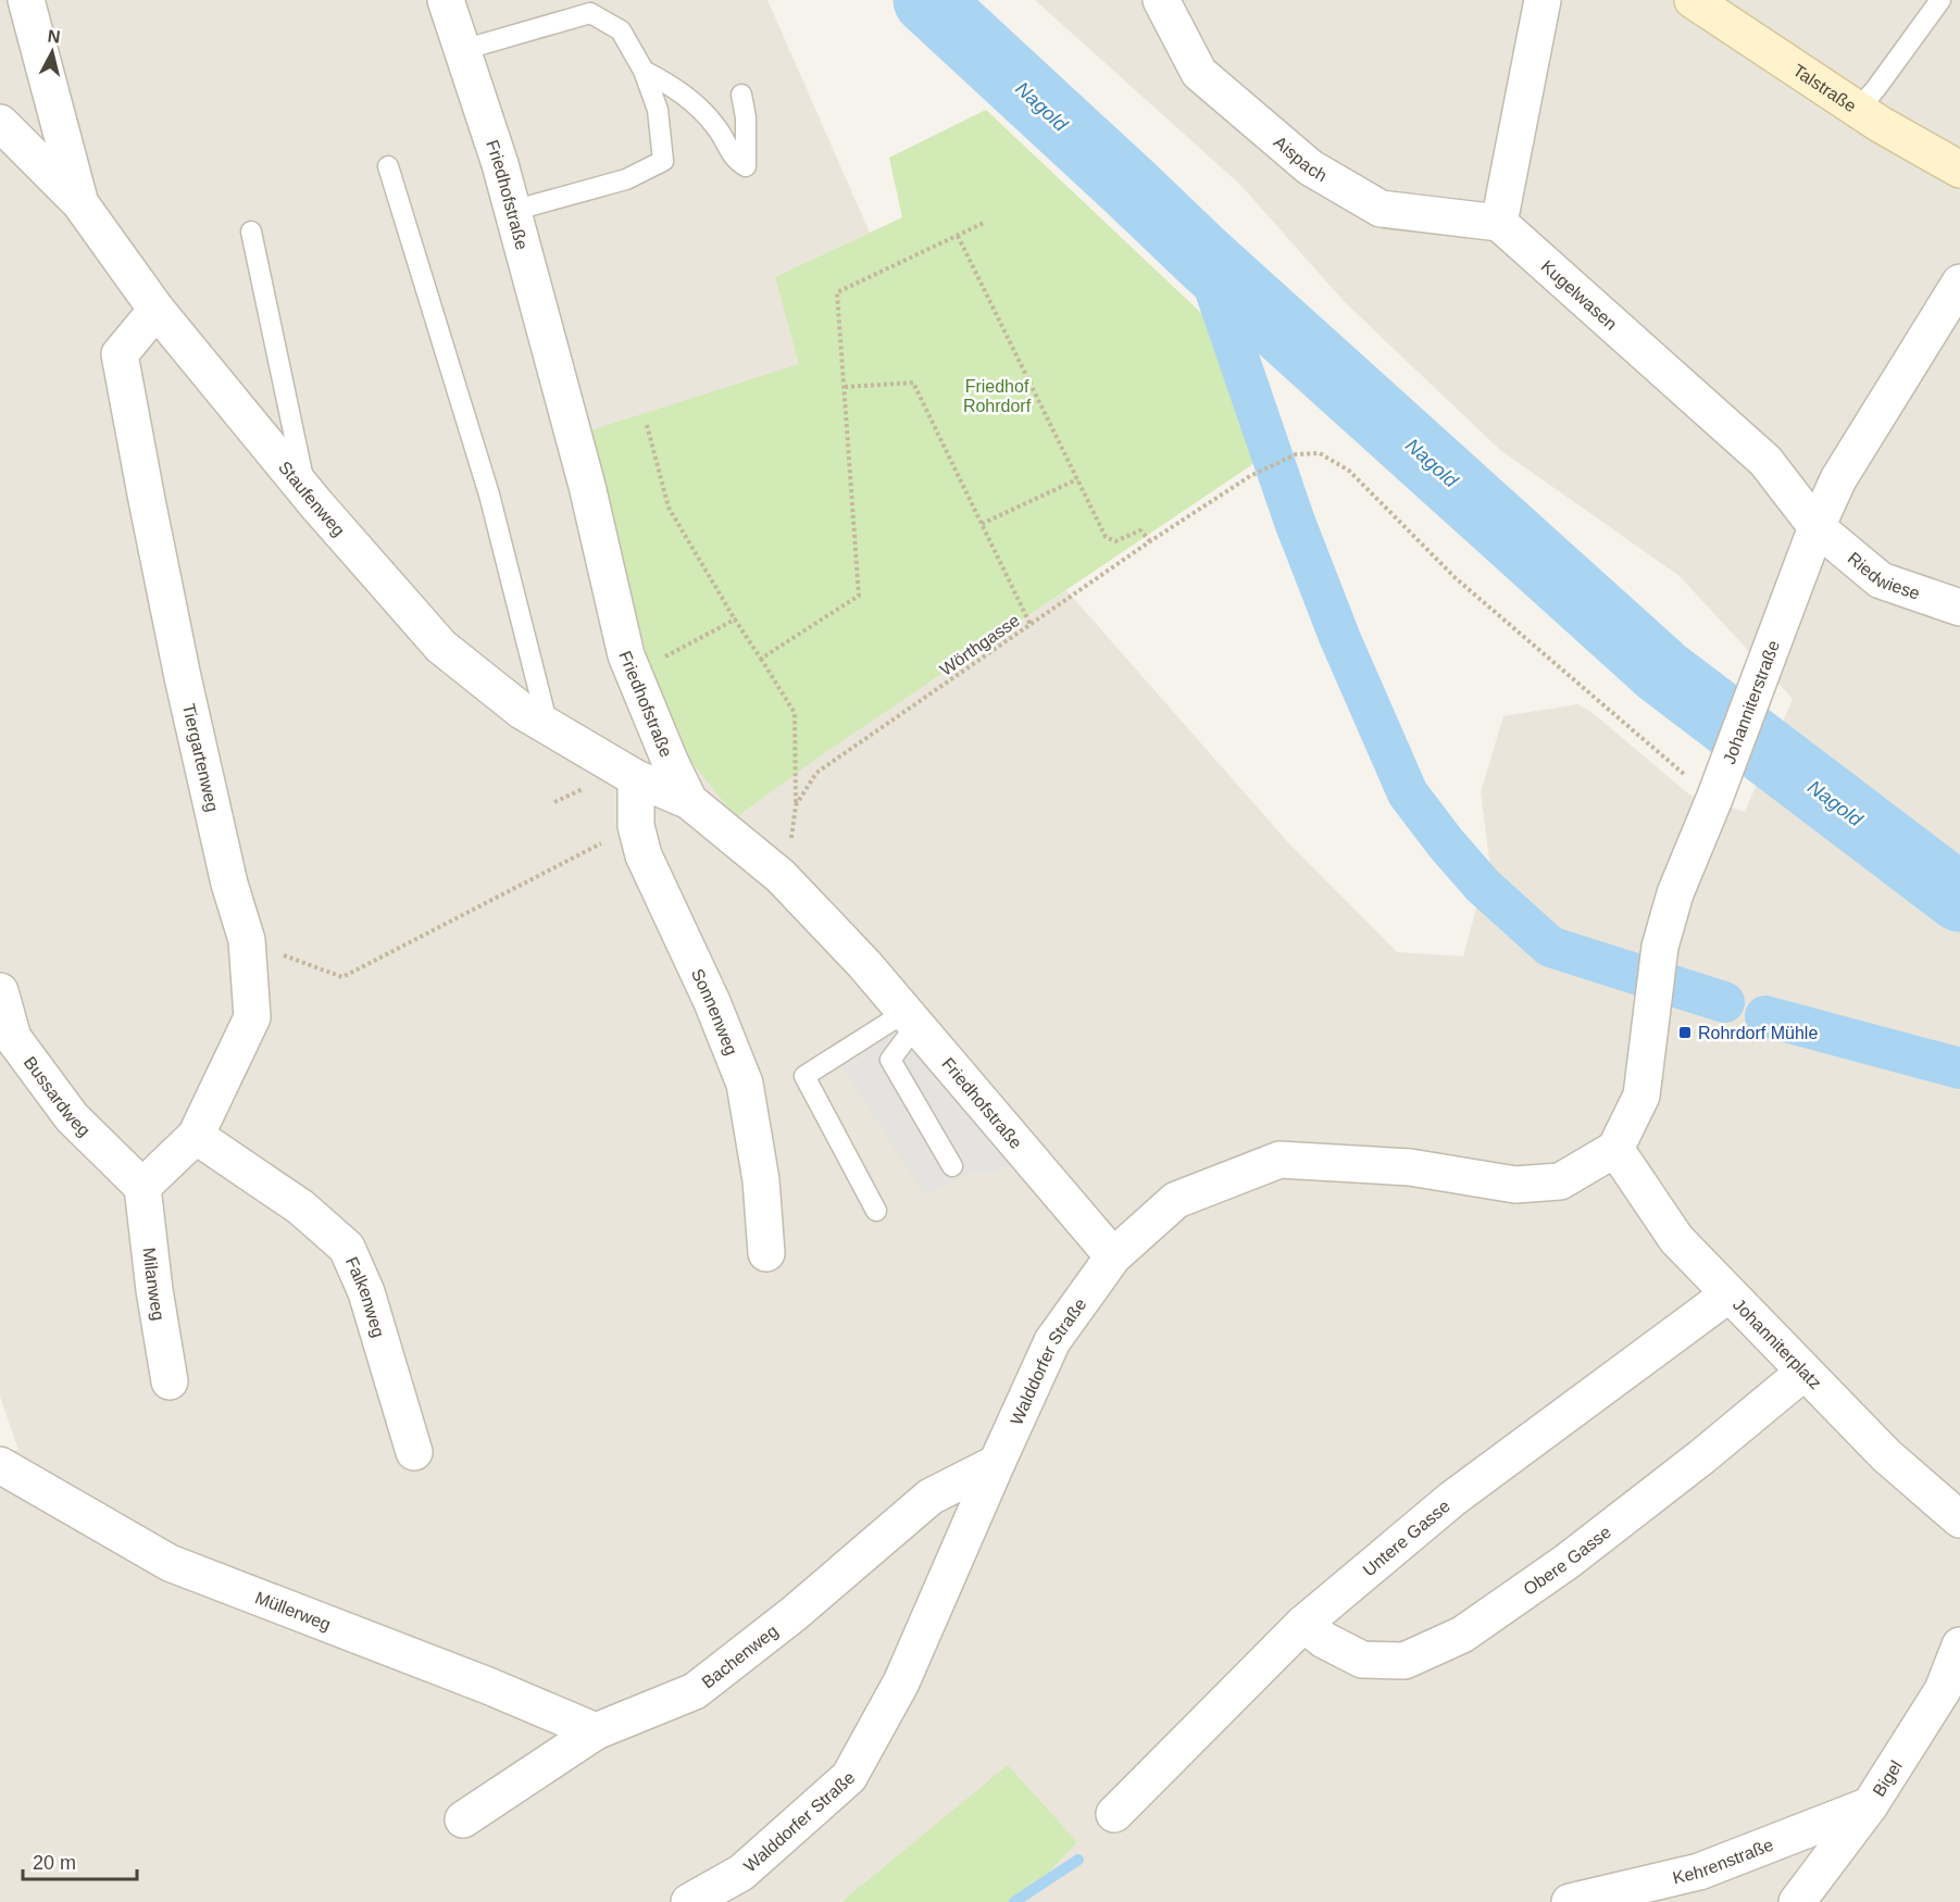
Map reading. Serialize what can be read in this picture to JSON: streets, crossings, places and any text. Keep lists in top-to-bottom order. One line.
{"streets":{"main road":["Talstraße"],"street":["Aispach","Friedhofstraße","Kugelwasen","Staufenweg","Riedwiese","Johanniterstraße","Tiergartenweg","Sonnenweg","Bussardweg","Milanweg","Falkenweg","Johanniterplatz","Walddorfer Straße","Untere Gasse","Obere Gasse","Müllerweg","Bachenweg","Bigel","Kehrenstraße"],"path":["Wörthgasse"]},"crossings":[["Aispach","Kugelwasen"],["Friedhofstraße","Staufenweg"],["Friedhofstraße","Wörthgasse"],["Friedhofstraße","Walddorfer Straße"],["Kugelwasen","Riedwiese"],["Kugelwasen","Johanniterstraße"],["Staufenweg","Tiergartenweg"],["Staufenweg","Sonnenweg"],["Riedwiese","Johanniterstraße"],["Wörthgasse","Johanniterstraße"],["Johanniterstraße","Johanniterplatz"],["Johanniterstraße","Walddorfer Straße"],["Tiergartenweg","Bussardweg"],["Tiergartenweg","Milanweg"],["Tiergartenweg","Falkenweg"],["Bussardweg","Milanweg"],["Johanniterplatz","Walddorfer Straße"],["Johanniterplatz","Untere Gasse"],["Johanniterplatz","Obere Gasse"],["Walddorfer Straße","Bachenweg"],["Untere Gasse","Obere Gasse"],["Müllerweg","Bachenweg"],["Bigel","Kehrenstraße"]],"water":["Nagold"],"parks":["Friedhof Rohrdorf"],"places":{"transit":["Rohrdorf Mühle"]},"scale_bar":"20 m","north":"top"}
